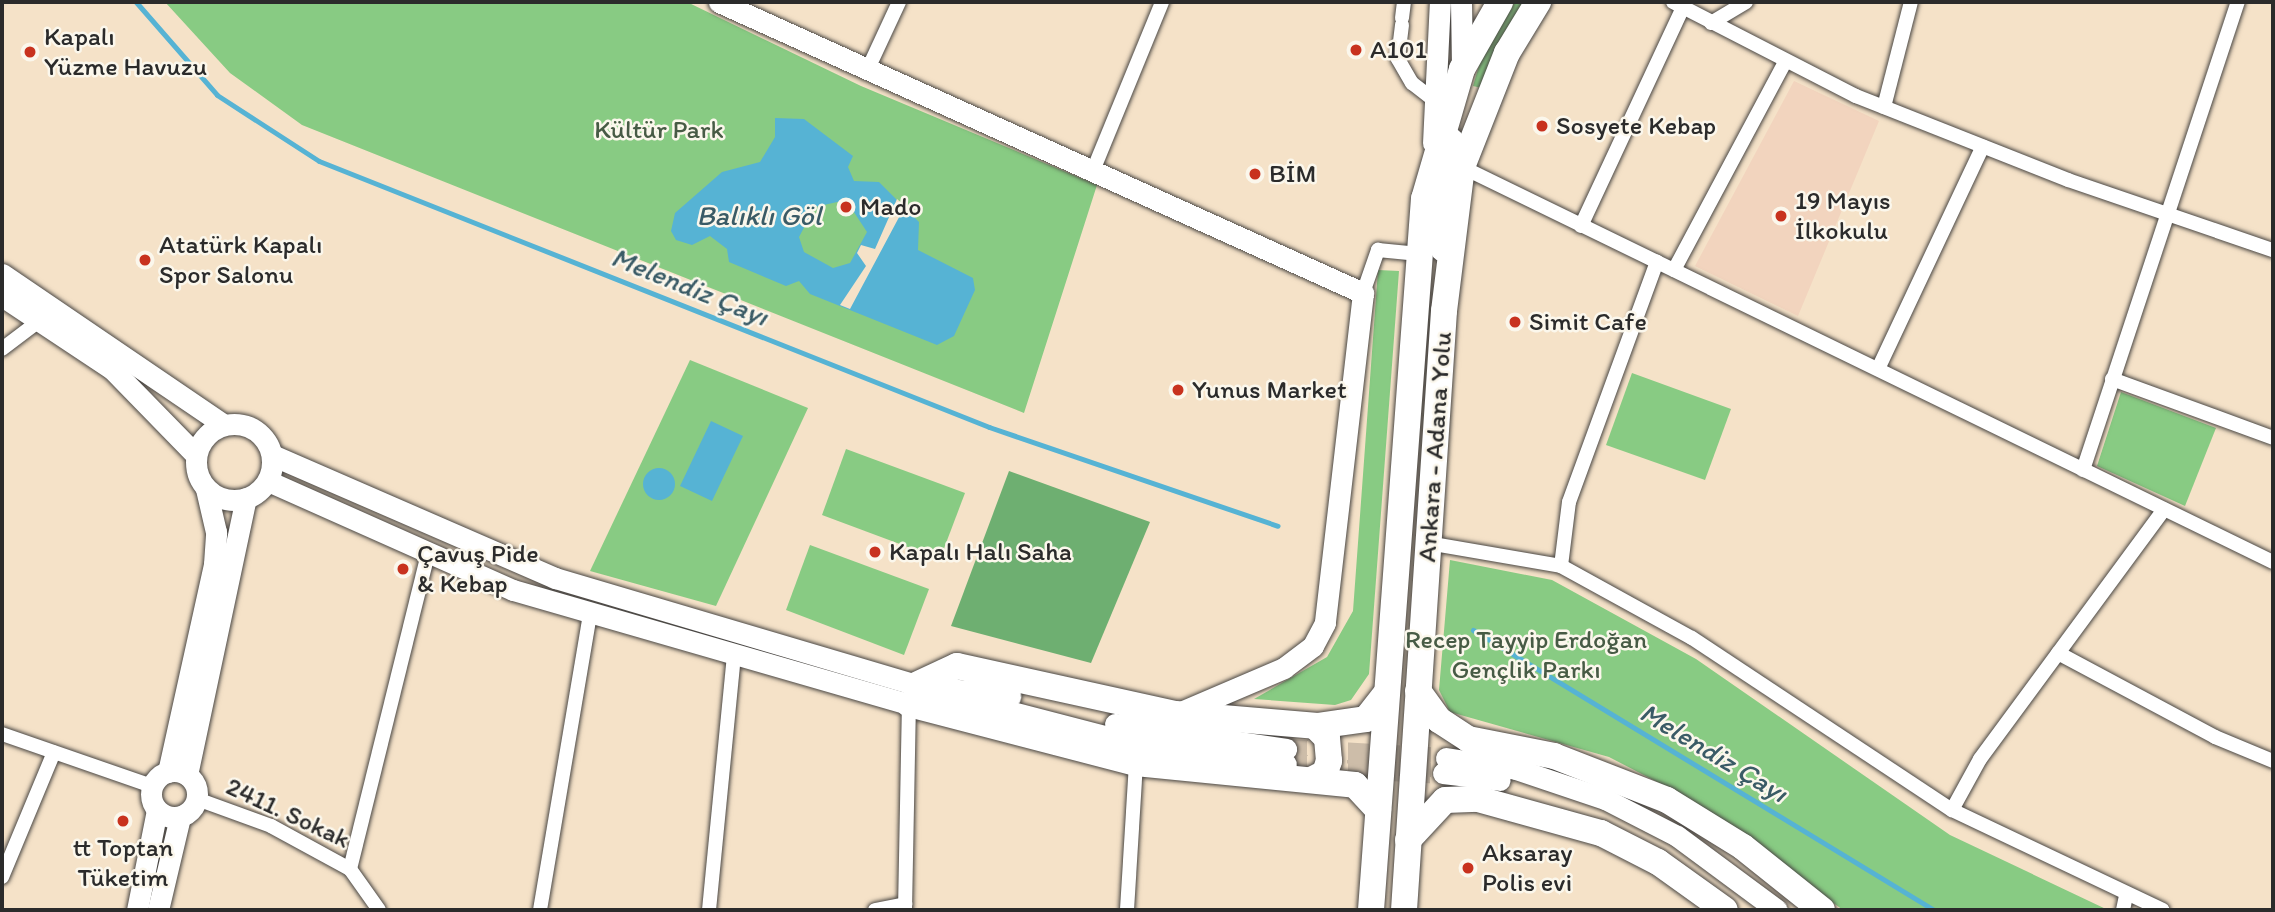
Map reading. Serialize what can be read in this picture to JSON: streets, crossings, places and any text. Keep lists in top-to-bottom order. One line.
{"streets":{"highway":["Ankara - Adana Yolu"],"street":["2411. Sokak"]},"water":["Balıklı Göl","Melendiz Çayı"],"parks":["Kültür Park","Recep Tayyip Erdoğan Gençlik Parkı"],"places":["A101","Kapalı Yüzme Havuzu","Sosyete Kebap","BİM","Mado","19 Mayıs İlkokulu","Atatürk Kapalı Spor Salonu","Simit Cafe","Yunus Market","Kapalı Halı Saha","Çavuş Pide & Kebap","tt Toptan Tüketim","Aksaray Polis evi"]}
